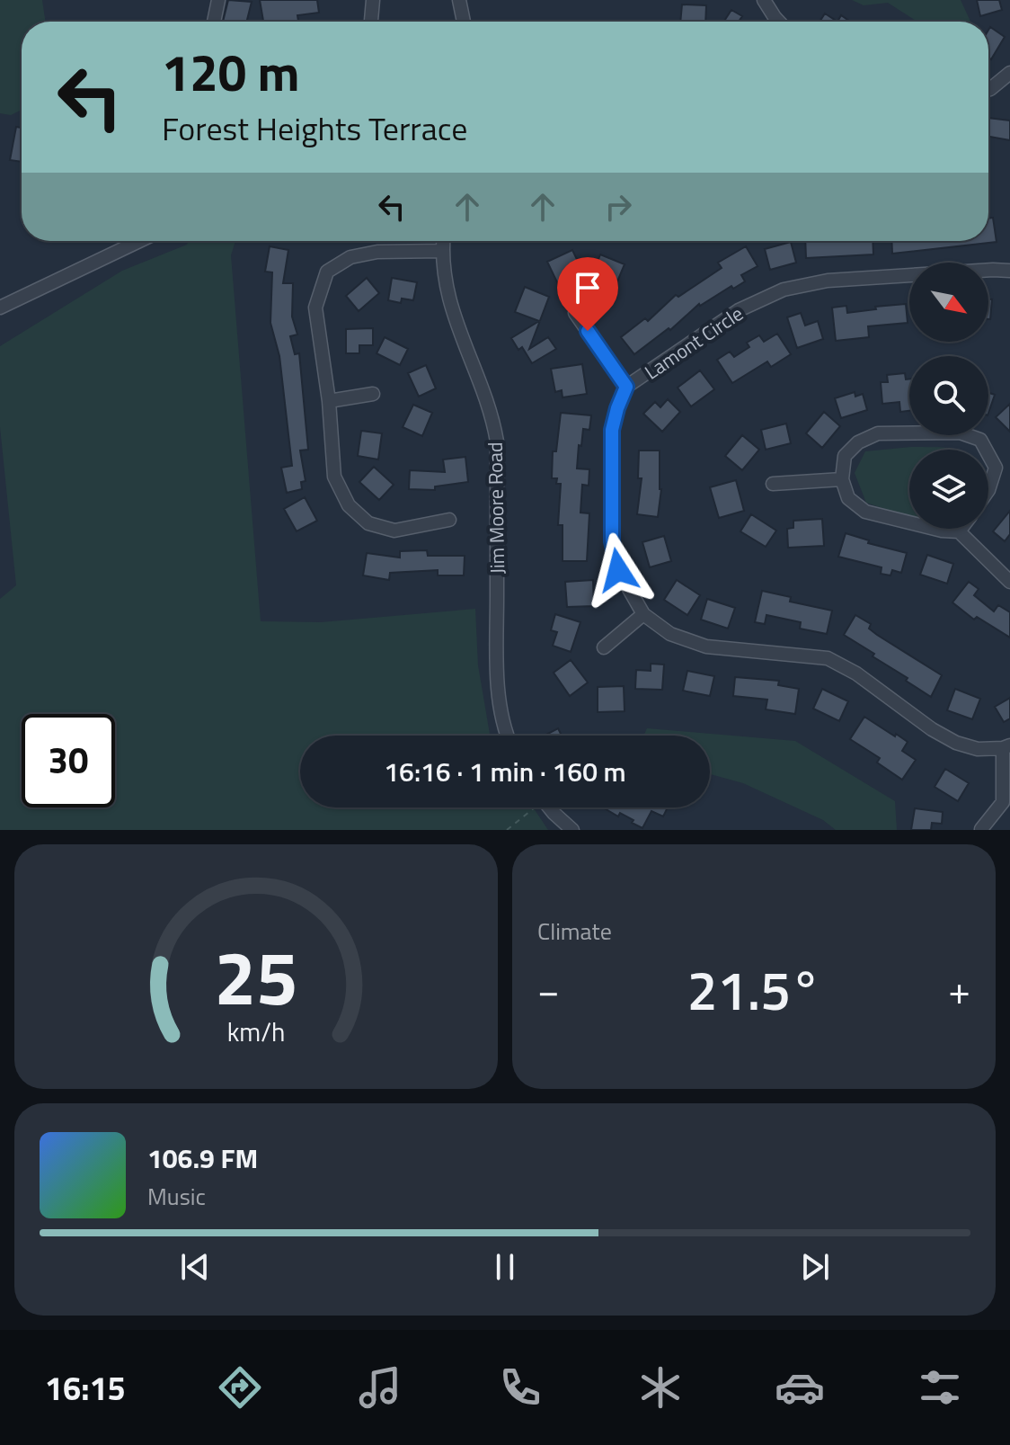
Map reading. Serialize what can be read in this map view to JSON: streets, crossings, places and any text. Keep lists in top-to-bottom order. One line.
{"streets":{"street":["Lamont Circle","Jim Moore Road"]},"north":"bottom right","page":{"turn":["120 m","Forest Heights Terrace"],"limit":"30","trip":"16:16 · 1 min · 160 m","tile":"Climate","heat":["−","21.5°","+"],"song":["106.9 FM","Music"],"tabs":"16:15","gauge":["25","km/h"]}}
